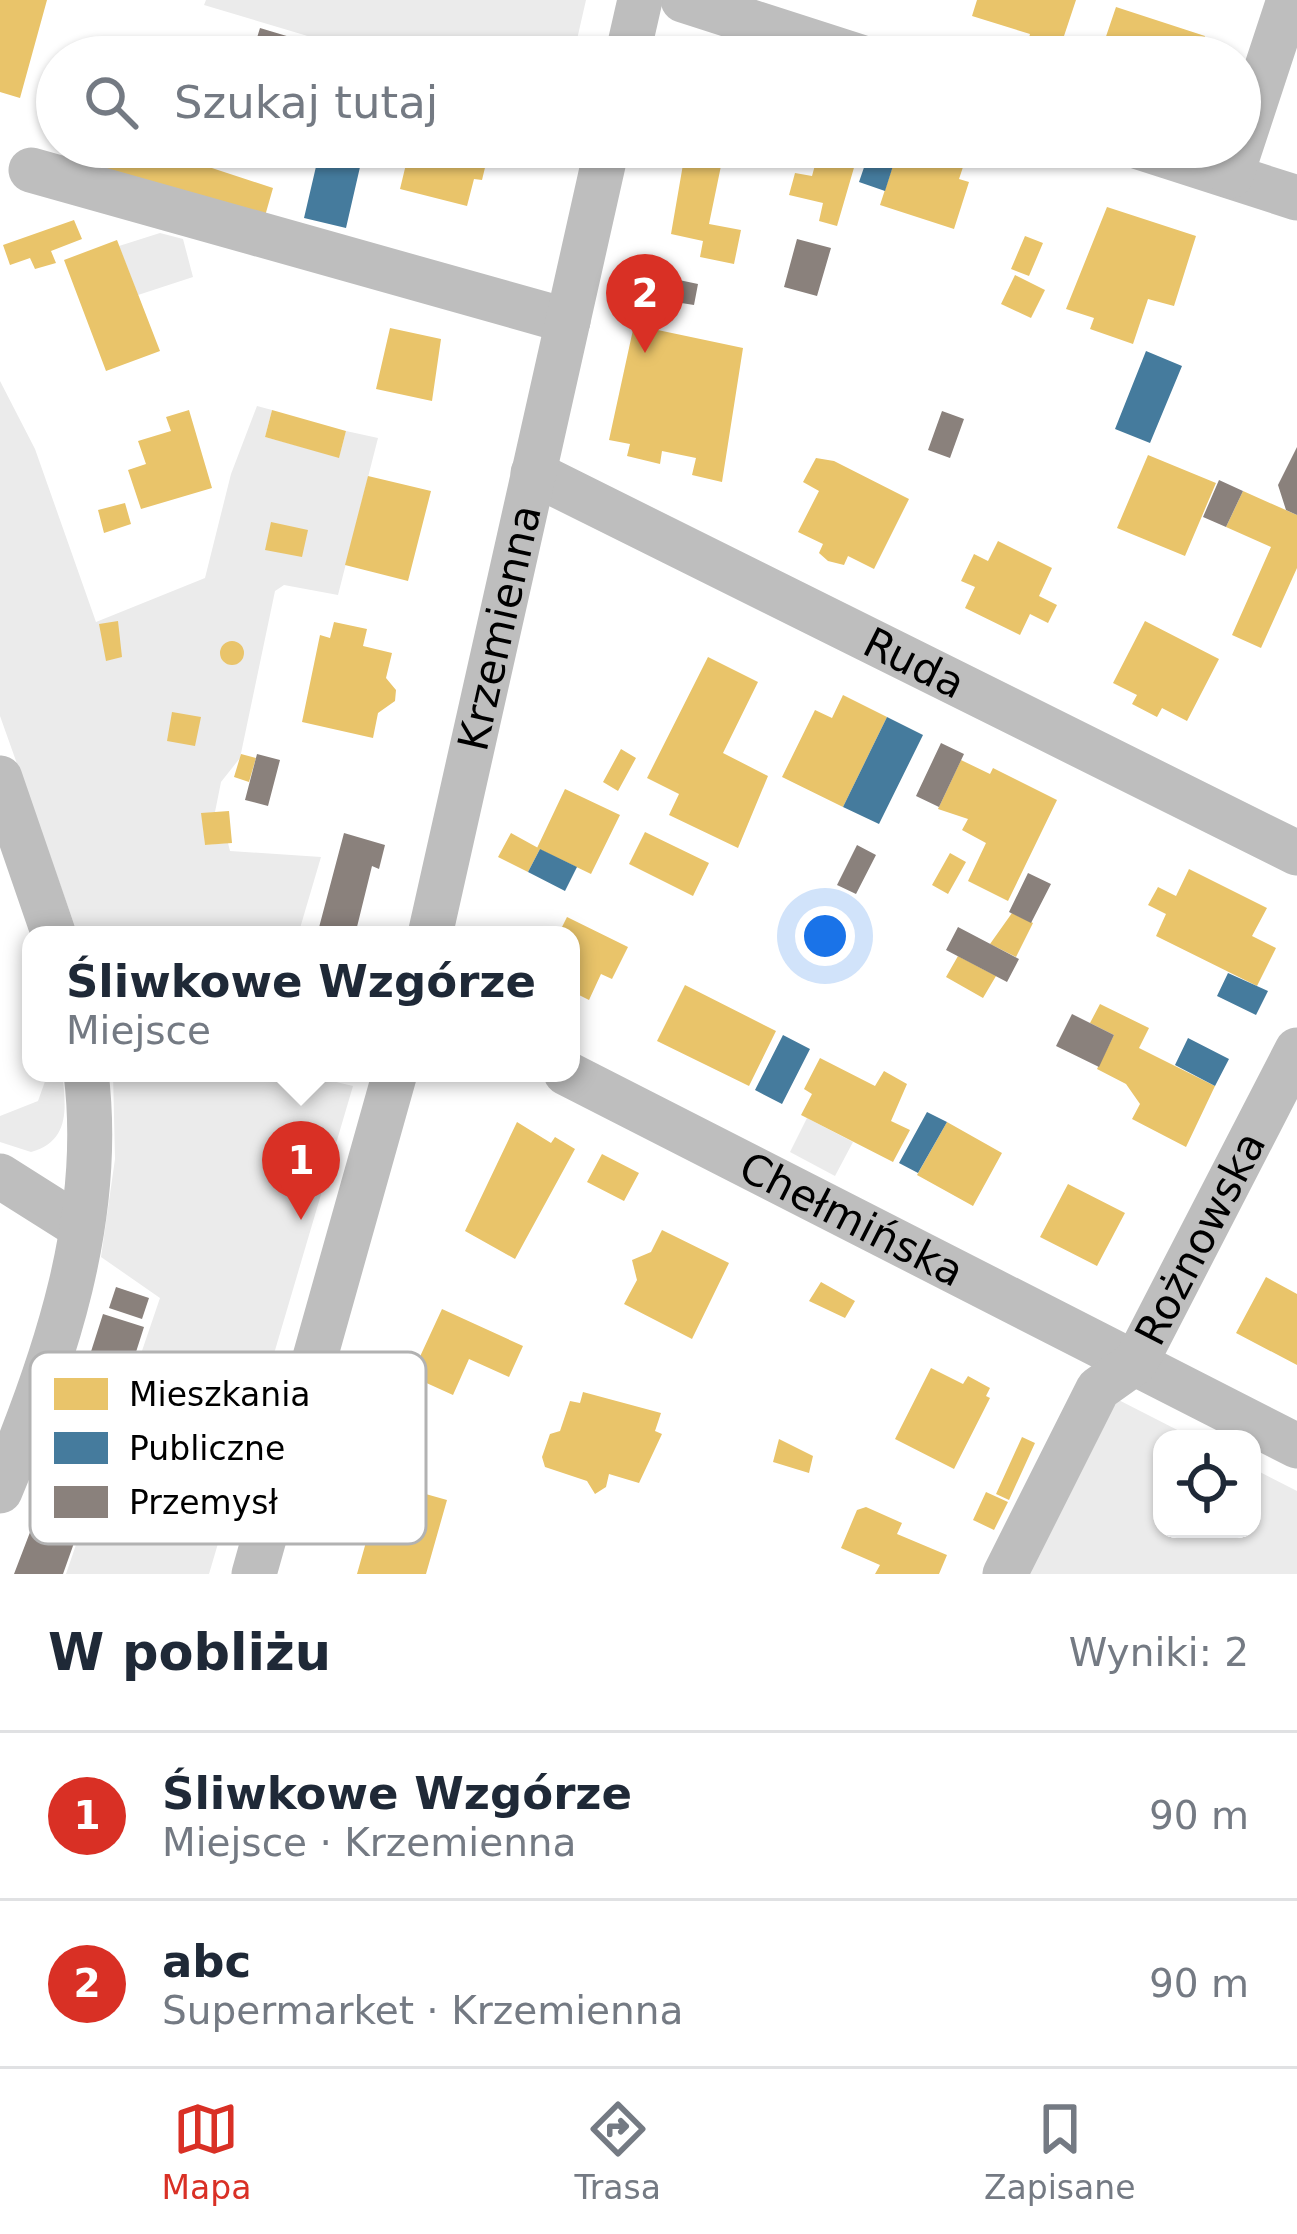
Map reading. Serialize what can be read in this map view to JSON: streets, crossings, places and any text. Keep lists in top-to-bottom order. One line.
{"streets":{"street":["Krzemienna","Ruda","Chełmińska","Rożnowska"]},"crossings":[["Krzemienna","Ruda"],["Chełmińska","Rożnowska"]],"legend":["Mieszkania","Publiczne","Przemysł"],"page":{"search":"Szukaj tutaj","pins":["2","1"],"popup":["Śliwkowe Wzgórze","Miejsce"],"heading":["W pobliżu","Wyniki: 2"],"list":[{"mark":"1","name":"Śliwkowe Wzgórze","note":"Miejsce · Krzemienna","value":"90 m"},{"mark":"2","name":"abc","note":"Supermarket · Krzemienna","value":"90 m"}],"nav":["Mapa","Trasa","Zapisane"]}}
